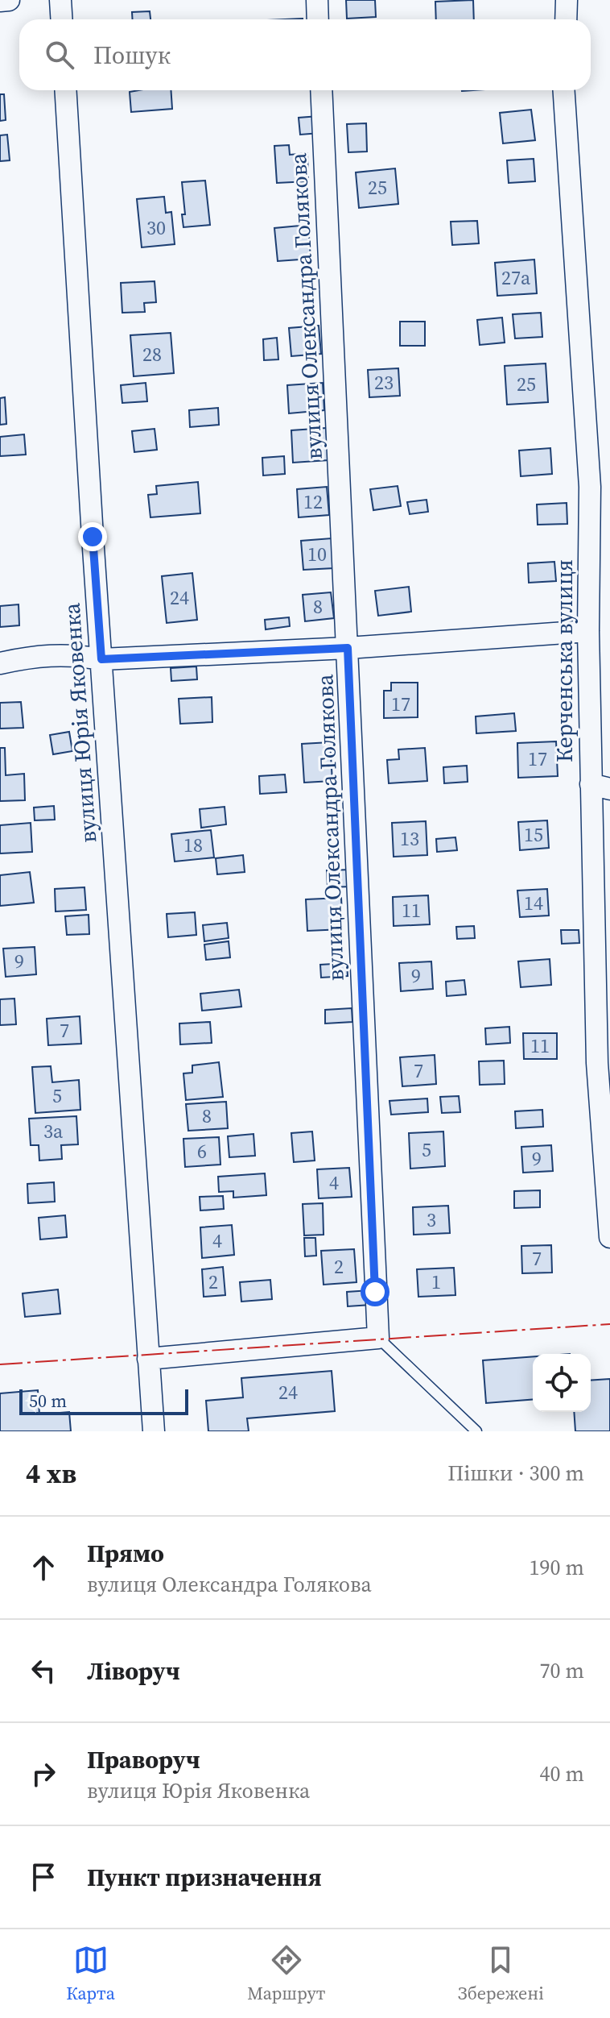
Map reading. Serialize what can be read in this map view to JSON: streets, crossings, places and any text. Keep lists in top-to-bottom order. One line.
{"streets":{"street":["вулиця Олександра Голякова","Керченська вулиця","вулиця Юрія Яковенка"]},"house_numbers":["25","30","27а","28","23","25","12","10","24","8","17","17","15","13","18","14","11","9","9","7","11","7","5","8","3а","5","6","9","4","3","4","7","2","2","1","24"],"scale_bar":"50 m","page":{"search":"Пошук","scale":"50 m","heading":["4 хв","Пішки · 300 m"],"list":[["Прямо","вулиця Олександра Голякова","190 m"],["Ліворуч","70 m"],["Праворуч","вулиця Юрія Яковенка","40 m"],"Пункт призначення"],"nav":["Карта","Маршрут","Збережені"]}}
